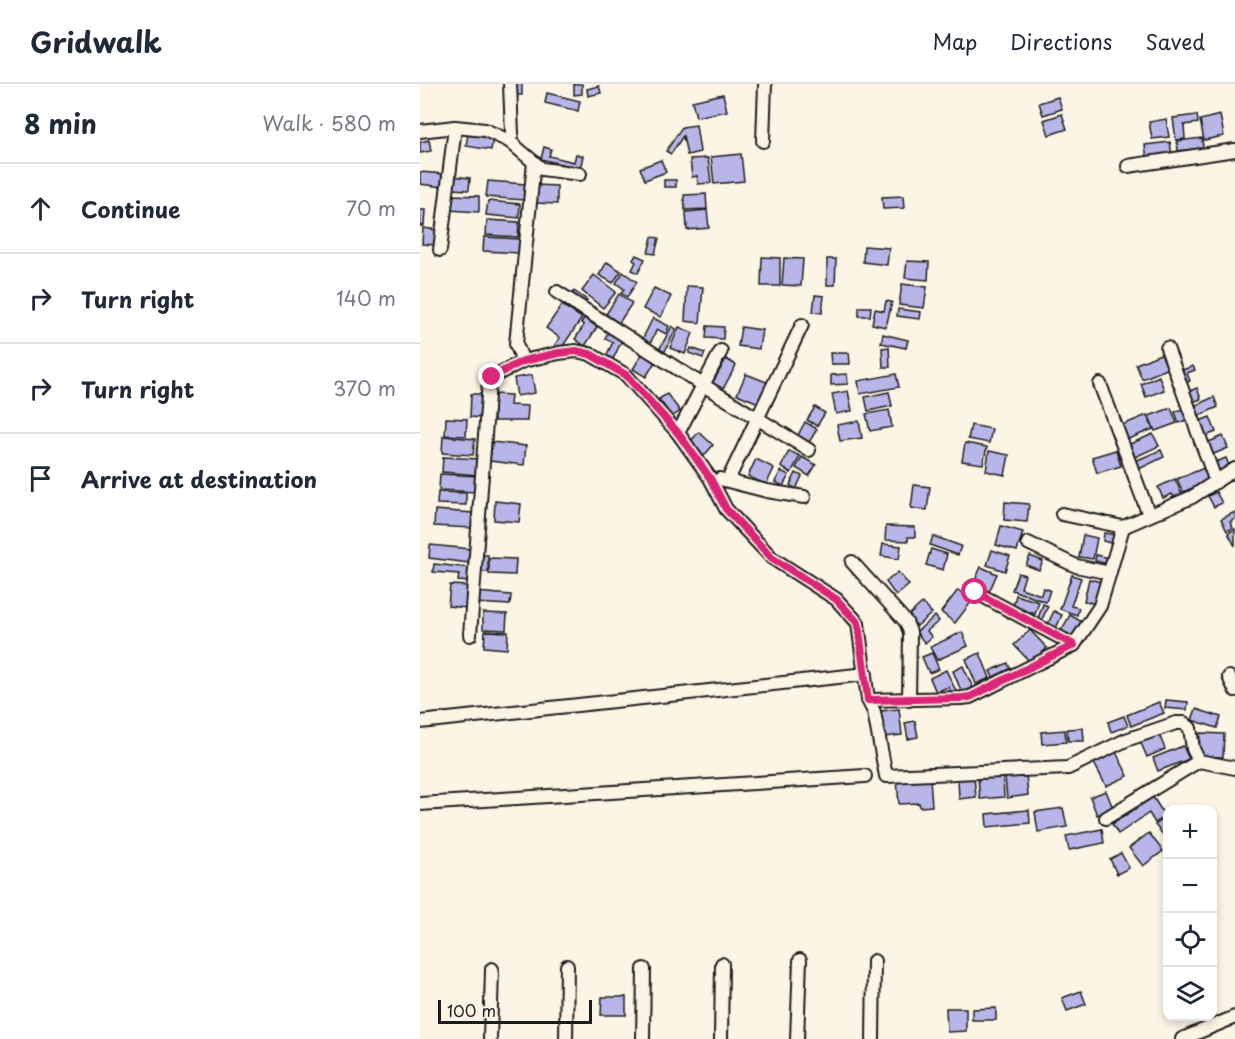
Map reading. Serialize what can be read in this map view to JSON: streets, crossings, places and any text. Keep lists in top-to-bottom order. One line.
{"scale_bar":"100 m","page":{"header":"Gridwalk","nav":["Map","Directions","Saved"],"heading":["8 min","Walk · 580 m"],"list":[["Continue","70 m"],["Turn right","140 m"],["Turn right","370 m"],"Arrive at destination"],"map_buttons":["+","−"],"scale":"100 m"}}
